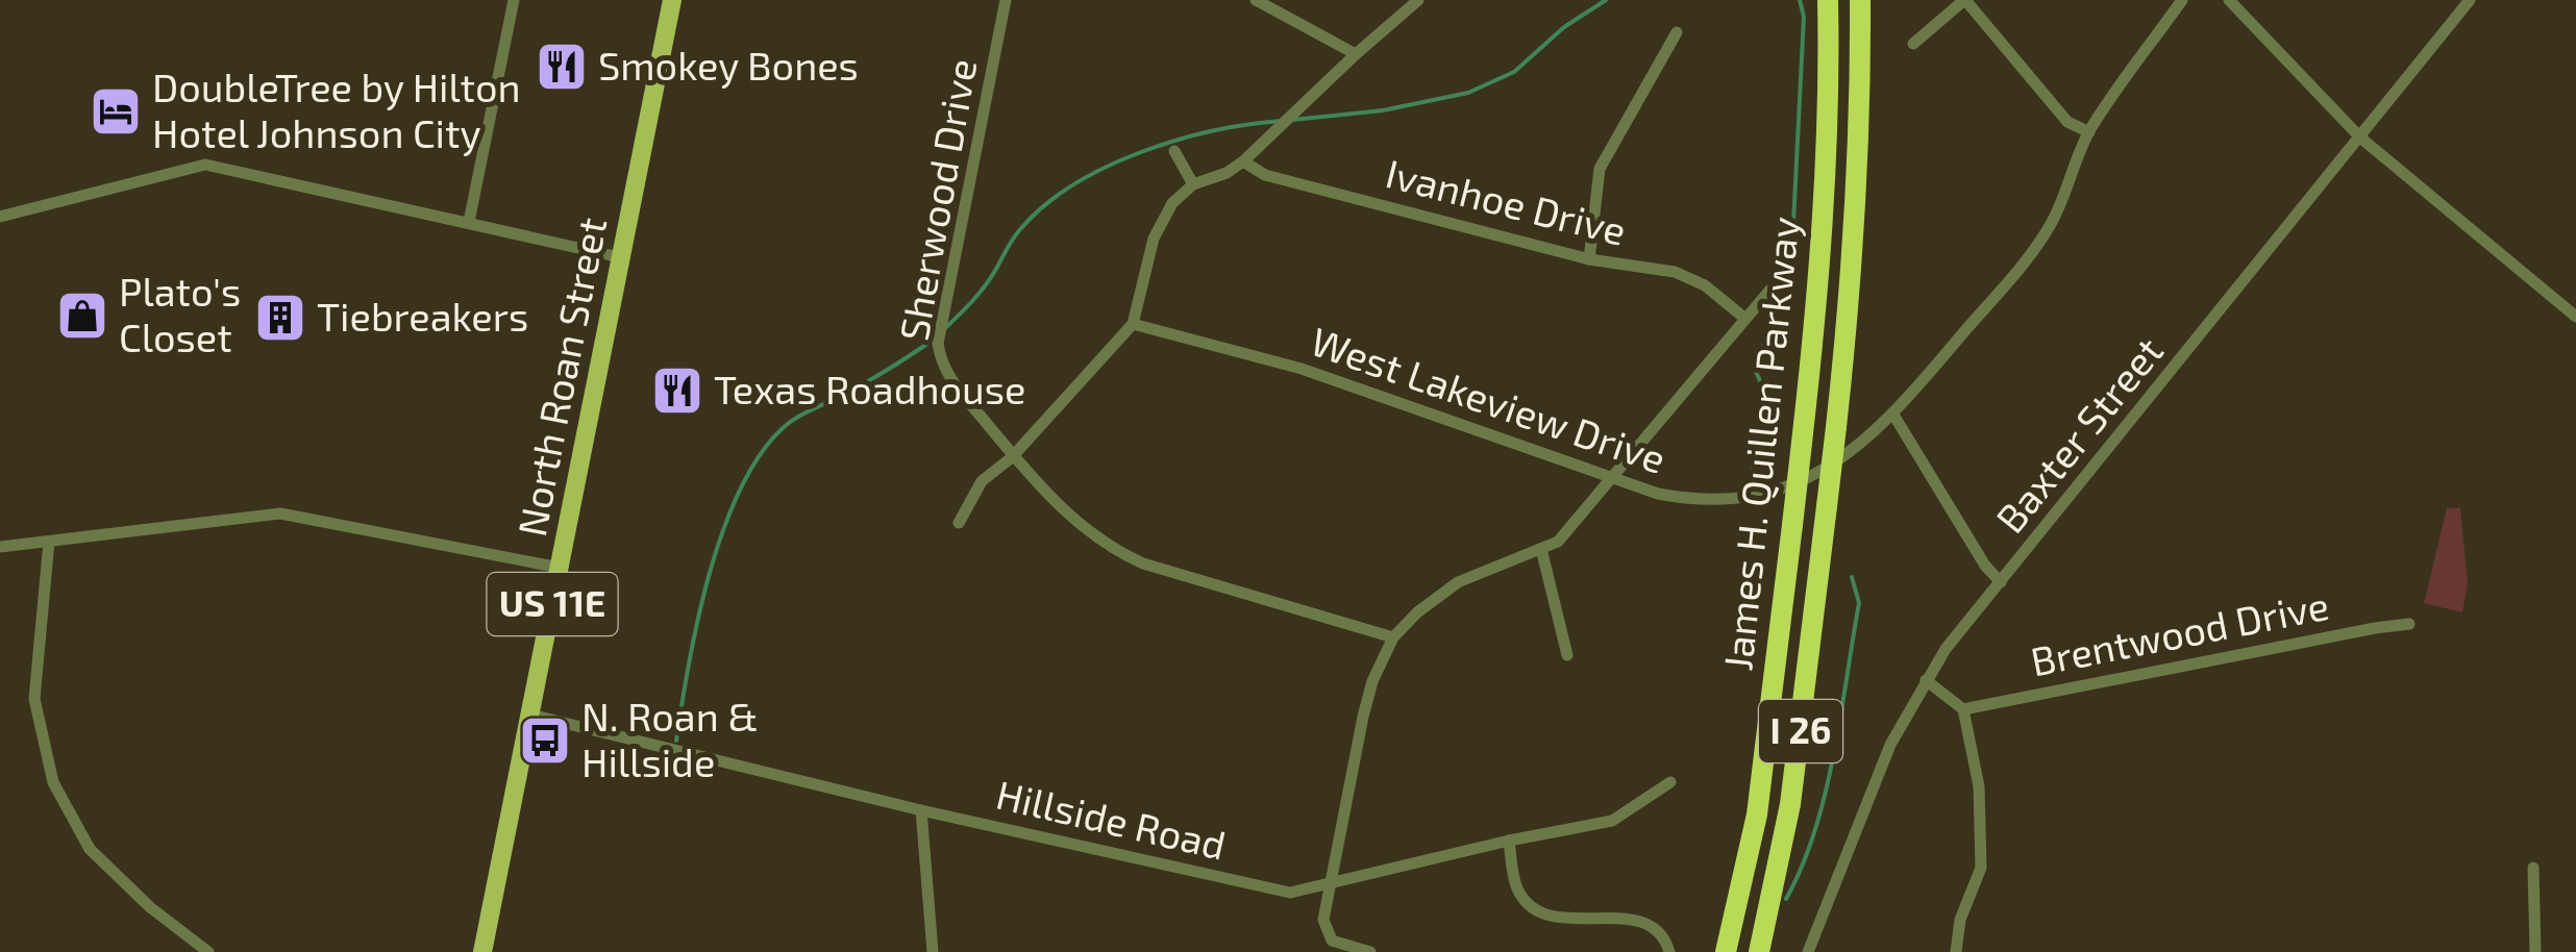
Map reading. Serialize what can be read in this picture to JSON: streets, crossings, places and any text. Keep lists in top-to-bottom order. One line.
{"streets":{"highway":["James H. Quillen Parkway","I 26"],"main road":["North Roan Street","US 11E"],"street":["Sherwood Drive","Ivanhoe Drive","West Lakeview Drive","Baxter Street","Brentwood Drive","Hillside Road"]},"crossings":[["North Roan Street","Hillside Road"]],"places":{"restaurant":["Smokey Bones","Texas Roadhouse"],"hotel":["DoubleTree by Hilton Hotel Johnson City"],"shop":["Plato's Closet"],"building":["Tiebreakers"],"bus stop":["N. Roan & Hillside"]}}
